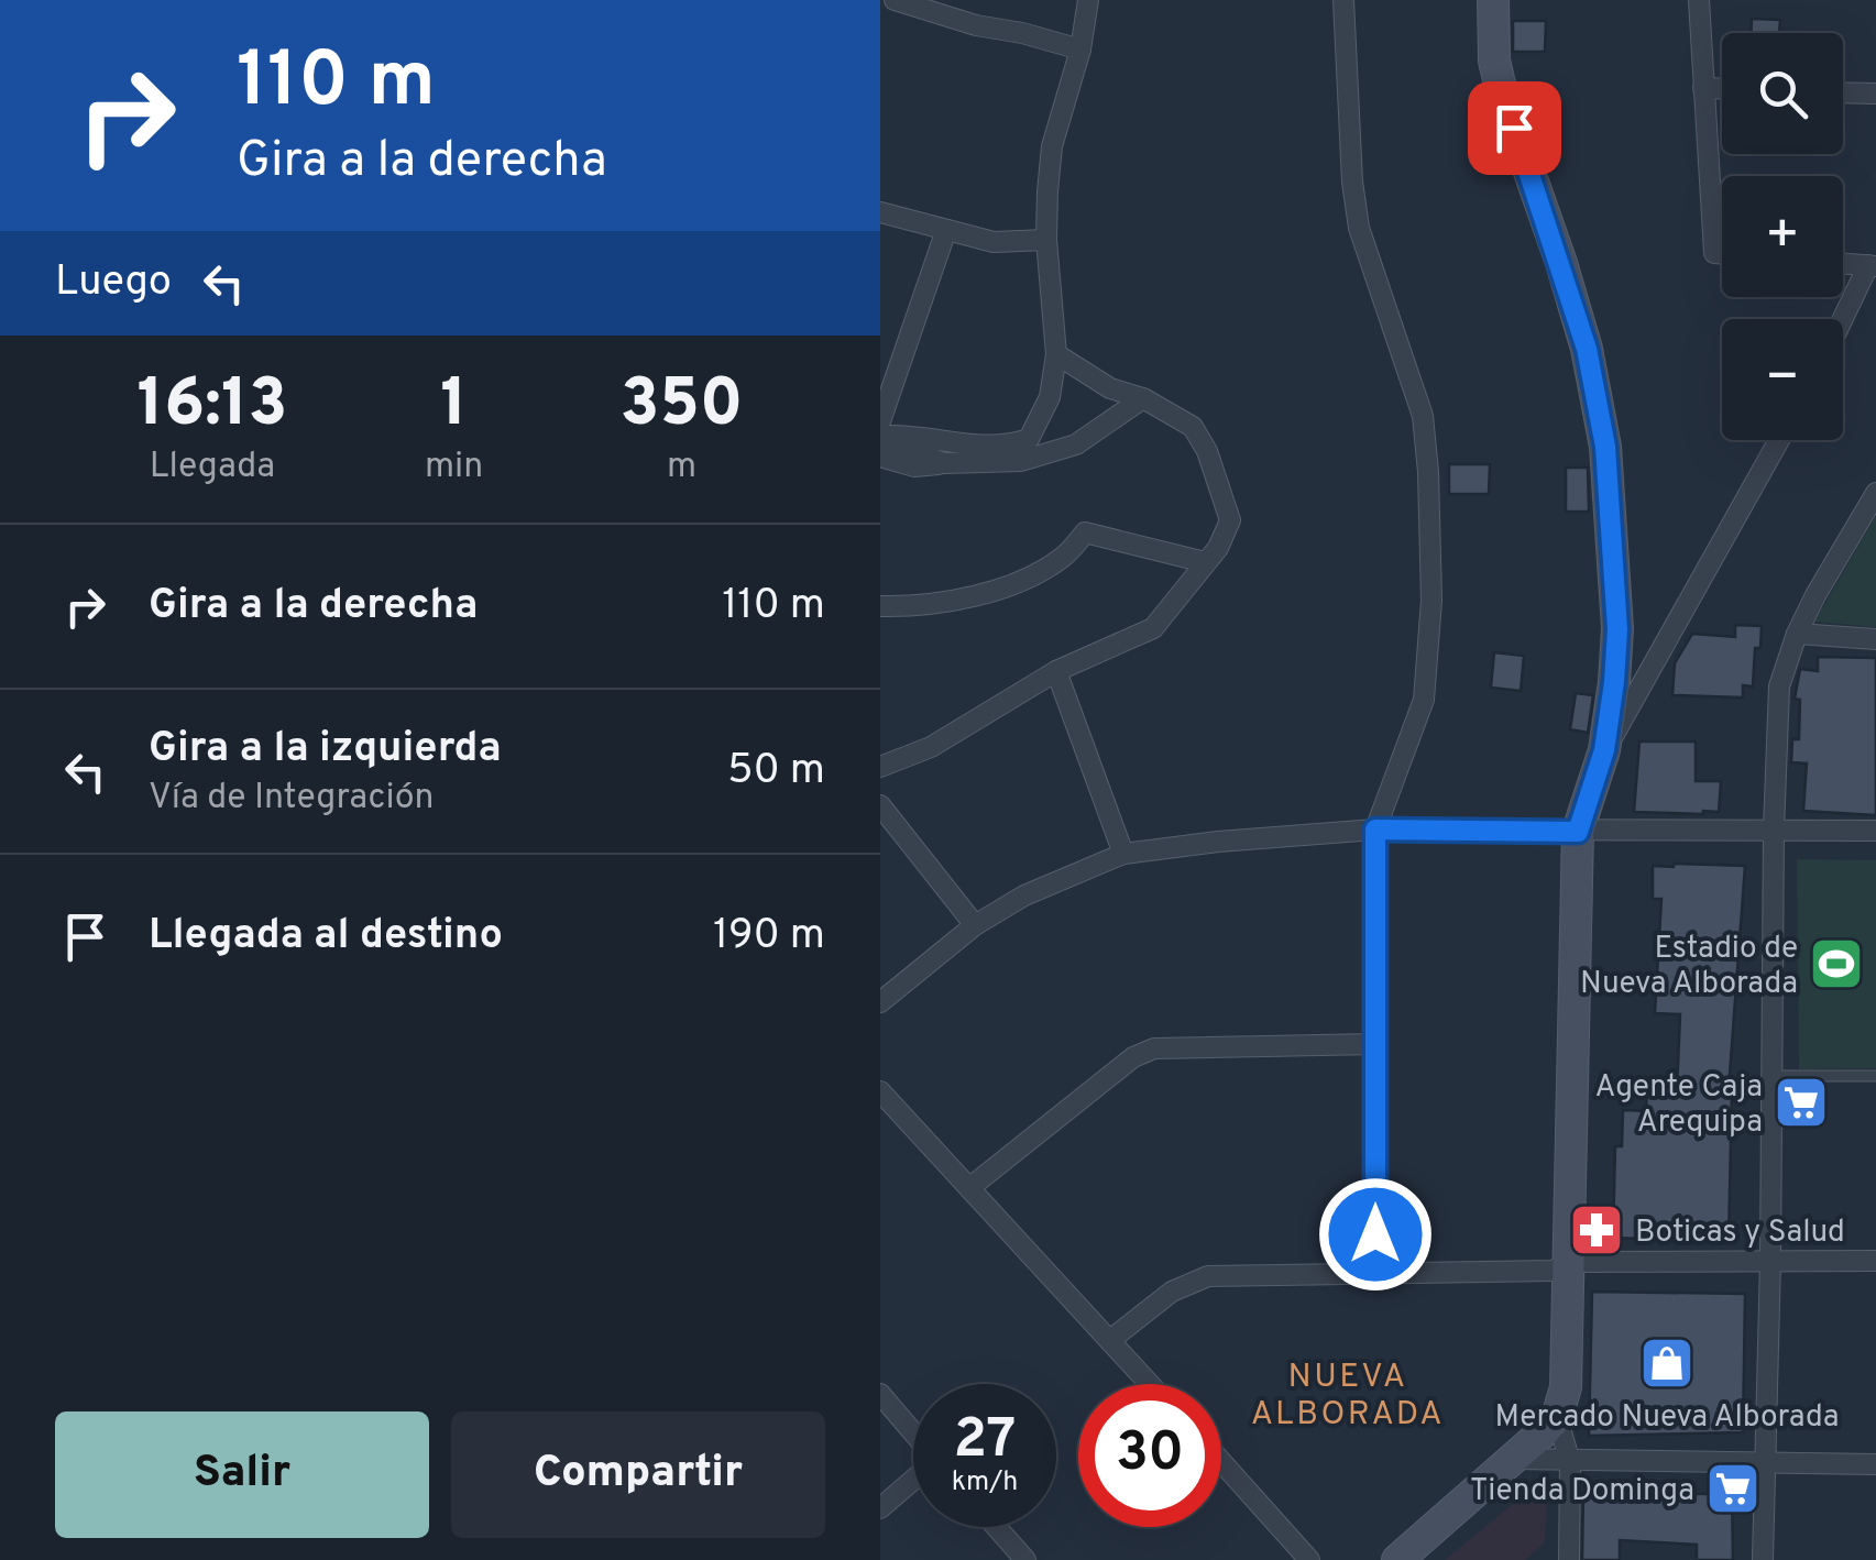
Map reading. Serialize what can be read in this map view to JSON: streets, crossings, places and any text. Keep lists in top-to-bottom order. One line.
{"districts":["NUEVA ALBORADA"],"places":{"sports":["Estadio de Nueva Alborada"],"supermarket":["Agente Caja Arequipa","Tienda Dominga"],"pharmacy":["Boticas y Salud"],"shop":["Mercado Nueva Alborada"]},"page":{"turn":["110 m","Gira a la derecha"],"map_buttons":["+","−"],"then":"Luego","eta":["16:13","Llegada","1","min","350","m"],"list":[{"name":"Gira a la derecha","value":"110 m"},{"name":"Gira a la izquierda","note":"Vía de Integración","value":"50 m"},{"name":"Llegada al destino","value":"190 m"}],"speed":"27 km/h","limit":"30","buttons":["Salir","Compartir"]}}
